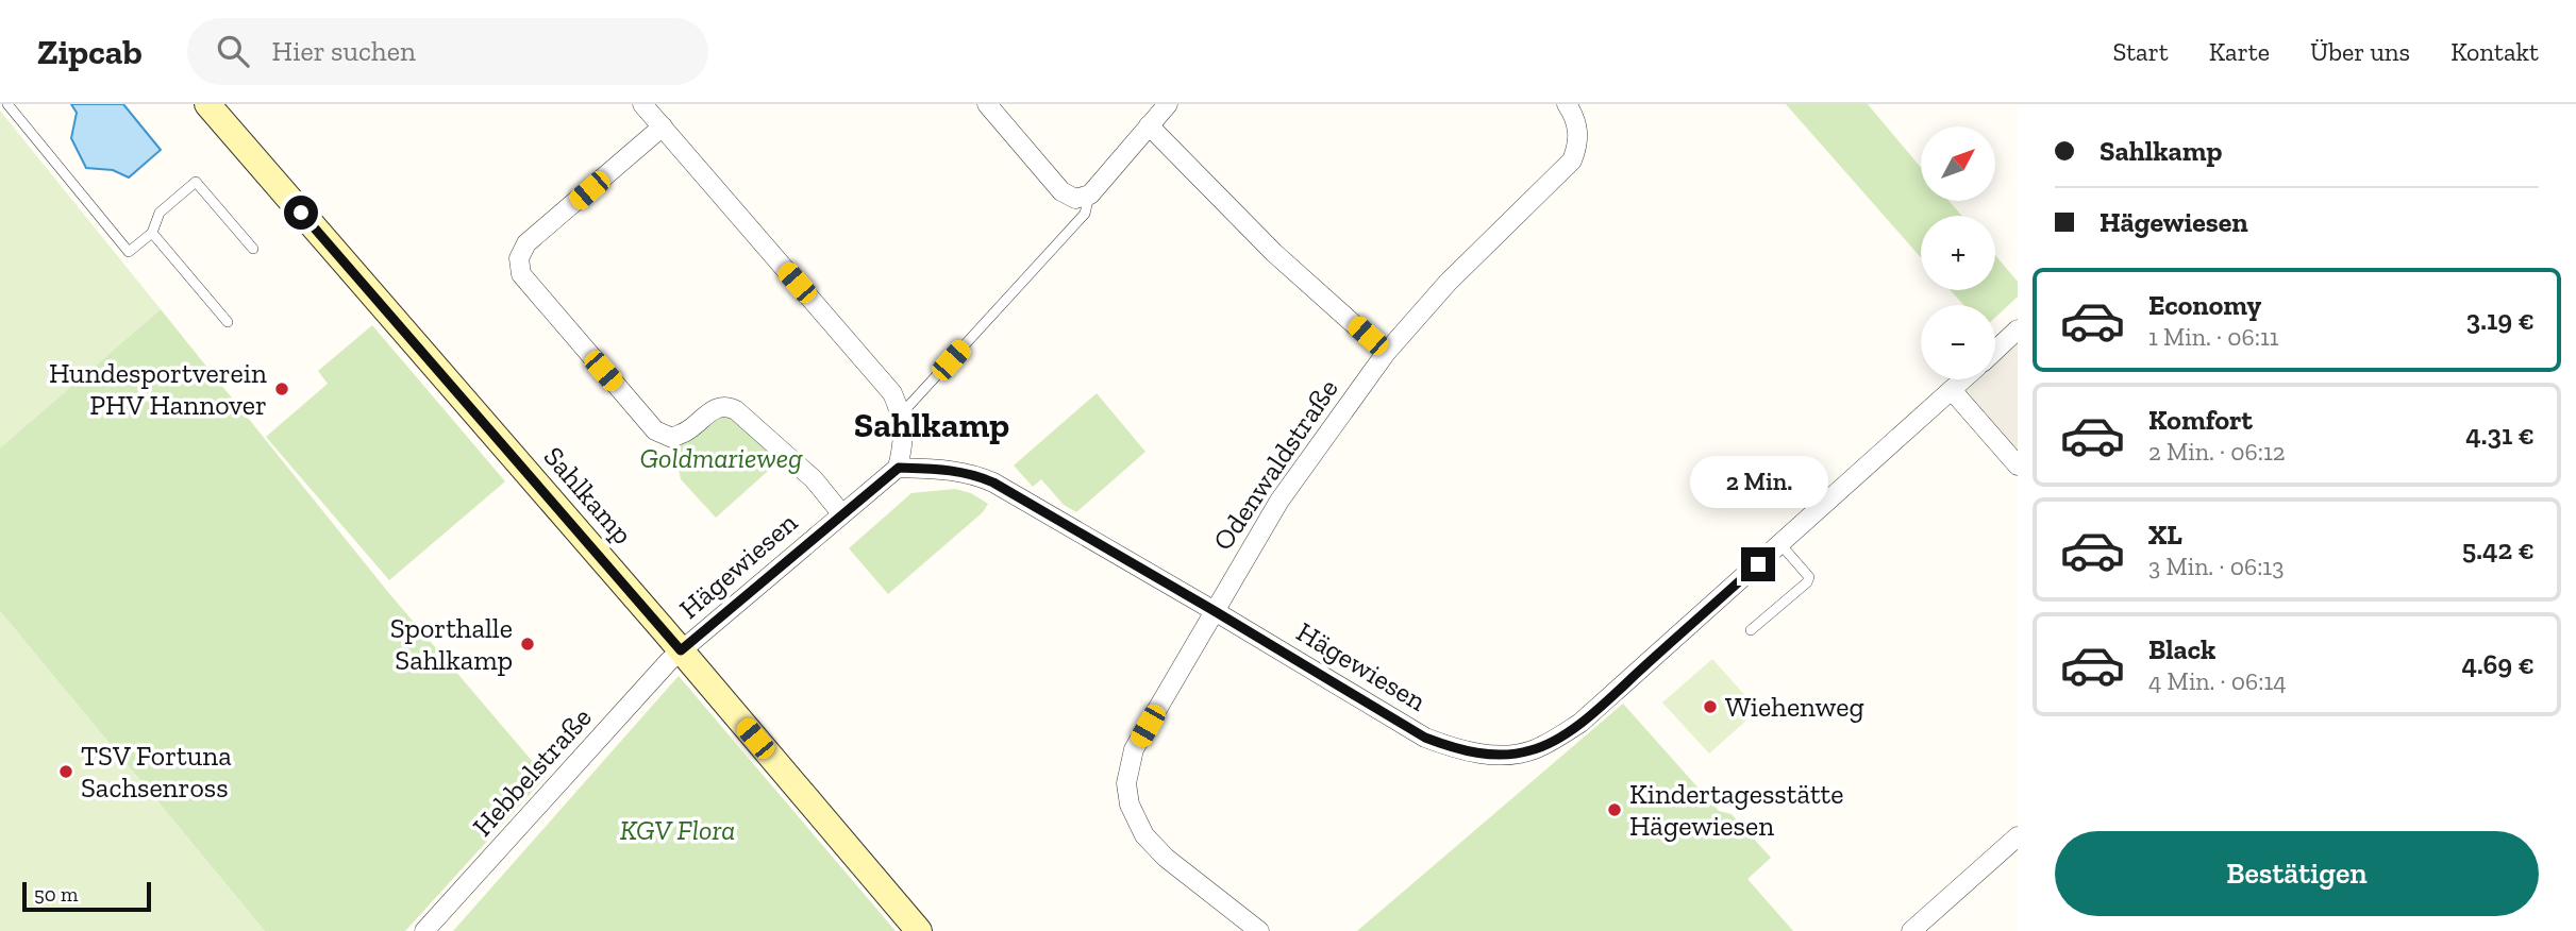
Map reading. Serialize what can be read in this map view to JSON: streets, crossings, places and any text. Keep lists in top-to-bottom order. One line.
{"streets":{"street":["Odenwaldstraße","Sahlkamp","Hägewiesen","Hebbelstraße"]},"crossings":[["Odenwaldstraße","Hägewiesen"],["Sahlkamp","Hägewiesen"],["Sahlkamp","Hebbelstraße"],["Hägewiesen","Hebbelstraße"]],"districts":["Sahlkamp"],"parks":["Goldmarieweg","KGV Flora"],"places":["Hundesportverein PHV Hannover","Sporthalle Sahlkamp","Wiehenweg","TSV Fortuna Sachsenross","Kindertagesstätte Hägewiesen"],"scale_bar":"50 m","north":"top right","page":{"header":"Zipcab","search":"Hier suchen","nav":["Start","Karte","Über uns","Kontakt"],"banner":["Sahlkamp","Hägewiesen"],"map_buttons":["+","−"],"list":[{"name":"Economy","note":"1 Min. · 06:11","value":"3.19 €"},{"name":"Komfort","note":"2 Min. · 06:12","value":"4.31 €"},{"name":"XL","note":"3 Min. · 06:13","value":"5.42 €"},{"name":"Black","note":"4 Min. · 06:14","value":"4.69 €"}],"bubble":"2 Min.","buttons":"Bestätigen","scale":"50 m"}}
